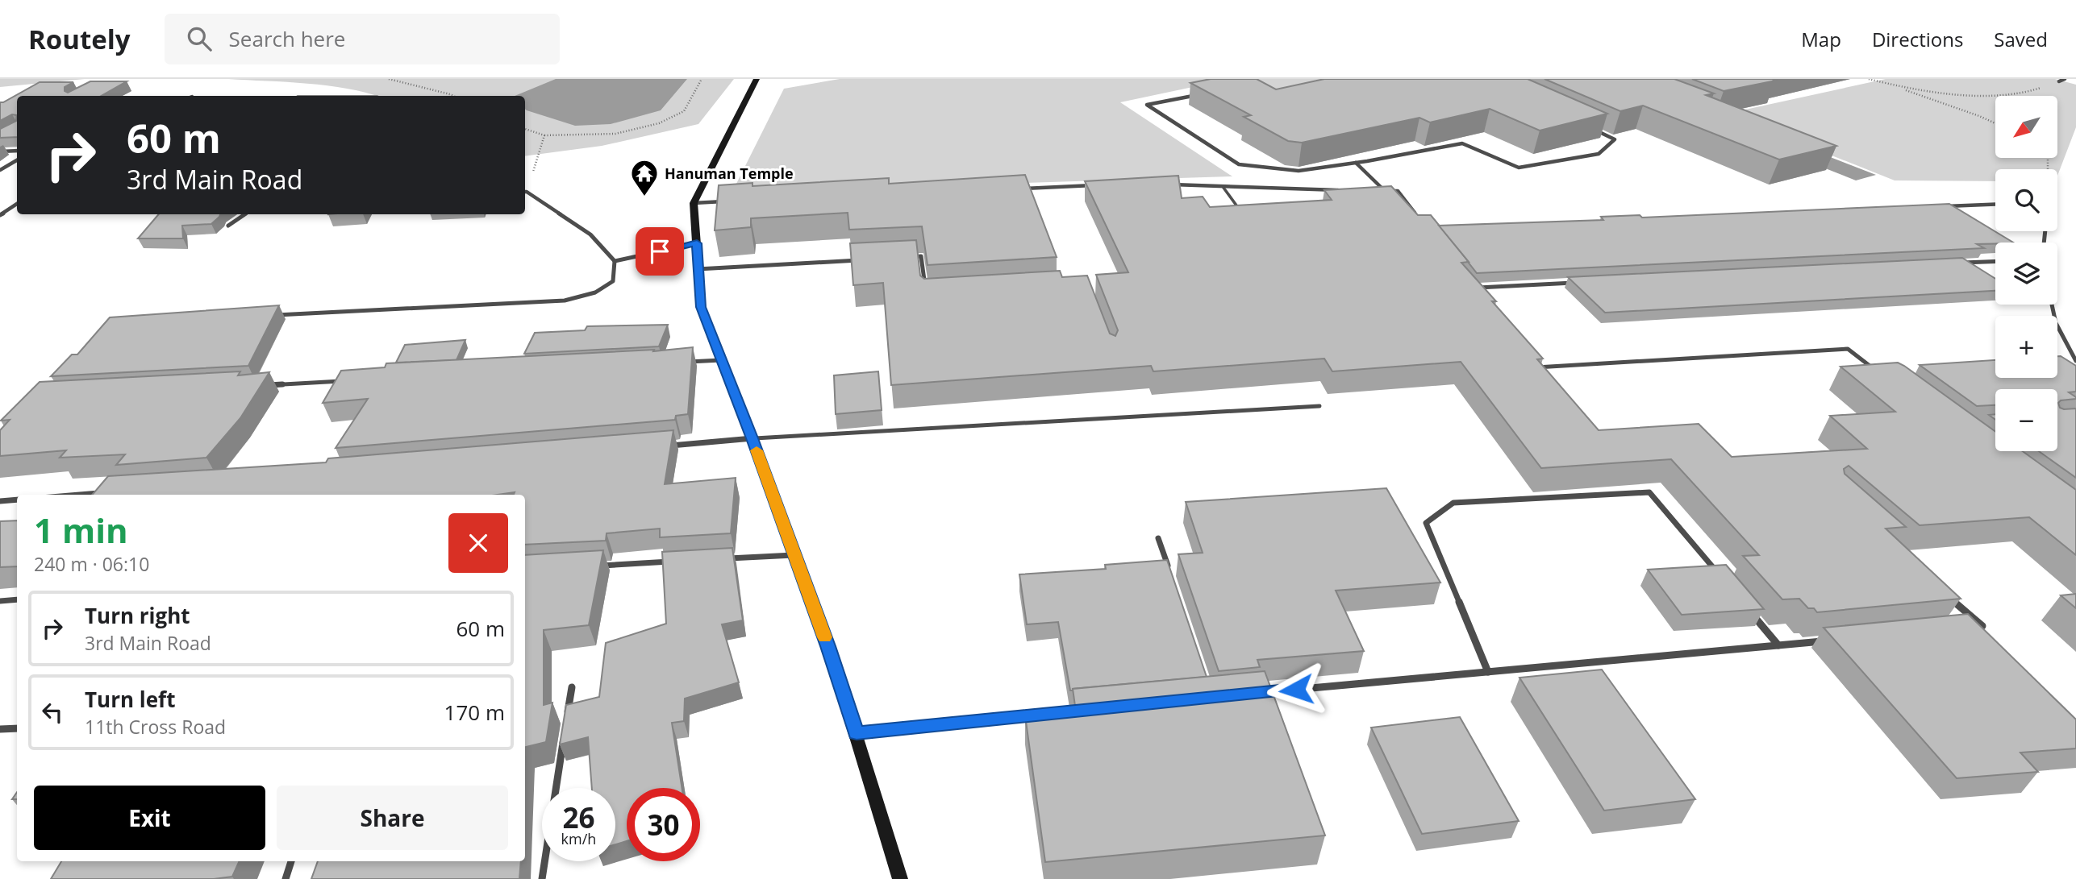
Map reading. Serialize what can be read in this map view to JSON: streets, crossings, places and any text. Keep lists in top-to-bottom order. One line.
{"places":{"temple":["Hanuman Temple"]},"north":"bottom left","page":{"header":"Routely","search":"Search here","nav":["Map","Directions","Saved"],"map_buttons":["+","−"],"turn":["60 m","3rd Main Road"],"heading":["1 min","240 m · 06:10"],"list":[{"name":"Turn right","note":"3rd Main Road","value":"60 m"},{"name":"Turn left","note":"11th Cross Road","value":"170 m"}],"buttons":["Exit","Share"],"speed":"26 km/h","limit":"30"}}
